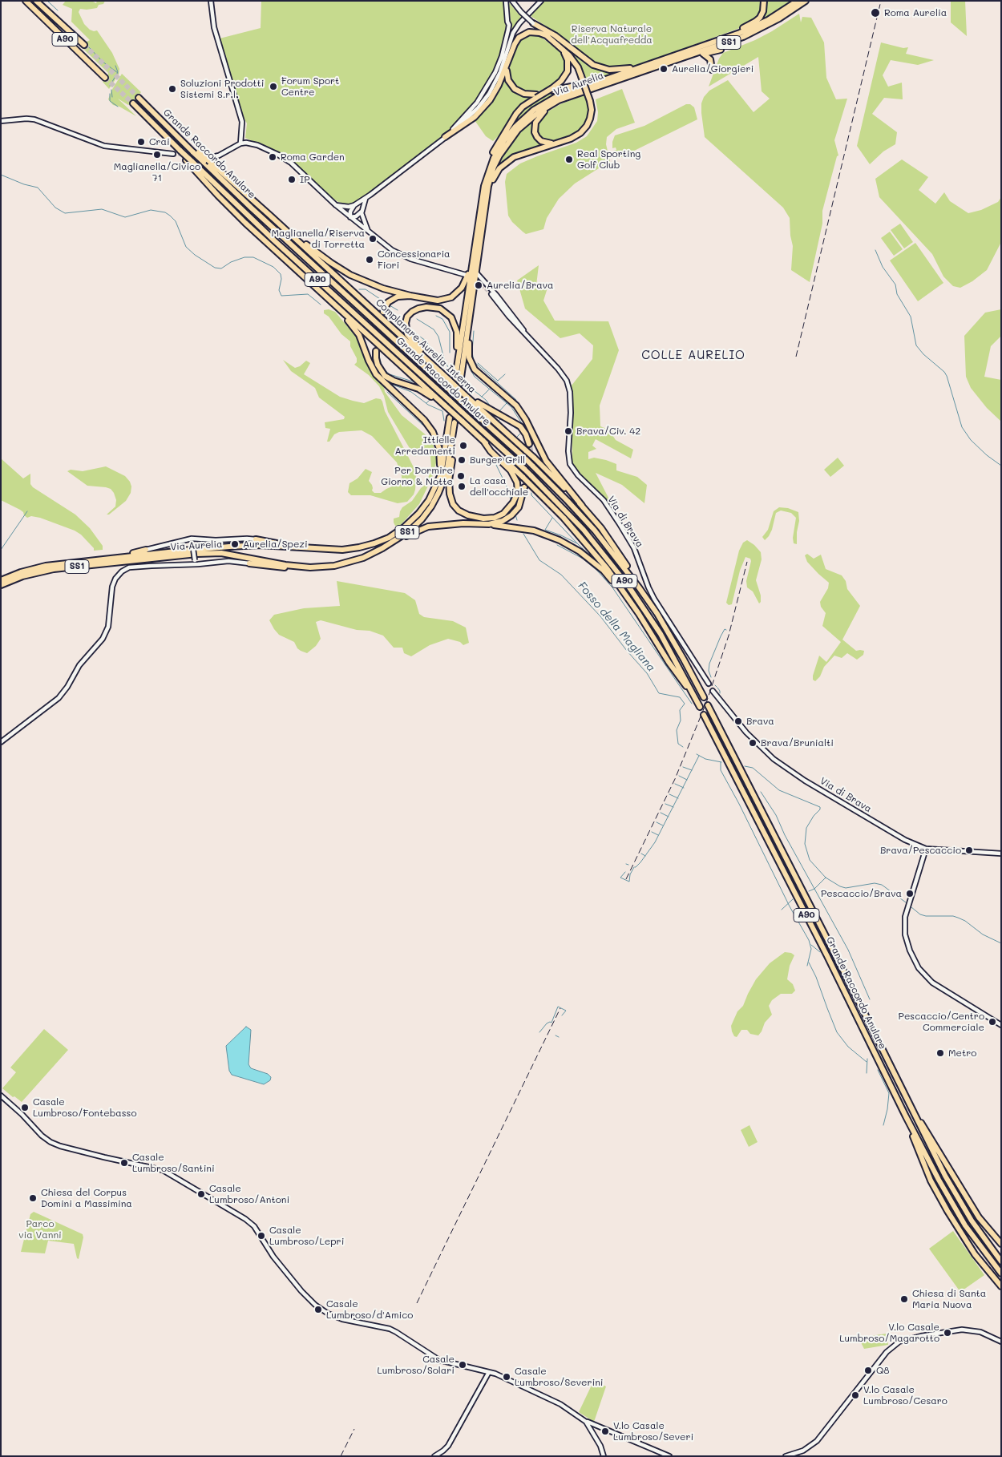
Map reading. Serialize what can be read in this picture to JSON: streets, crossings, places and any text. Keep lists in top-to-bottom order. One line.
{"streets":{"highway":["A90","SS1","Via Aurelia","Grande Raccordo Anulare","Complanare Aurelia Interna"],"street":["Via di Brava"]},"crossings":[["Grande Raccordo Anulare","Complanare Aurelia Interna"]],"districts":["COLLE AURELIO"],"water":["Fosso della Magliana"],"parks":["Riserva Naturale dell'Acquafredda","Parco via Vanni"],"places":["Roma Aurelia","Aurelia/Giorgieri","Forum Sport Centre","Soluzioni Prodotti Sistemi S.r.l.","Crai","Maglianella/Civico 71","Roma Garden","Real Sporting Golf Club","IP","Maglianella/Riserva di Torretta","Concessionaria Fiori","Aurelia/Brava","Brava/Civ. 42","Ittielle Arredamenti","Burger Grill","Per Dormire Giorno & Notte","La casa dell'occhiale","Aurelia/Spezi","Brava","Brava/Brunialti","Brava/Pescaccio","Pescaccio/Brava","Pescaccio/Centro Commerciale","Metro","Casale Lumbroso/Fontebasso","Casale Lumbroso/Santini","Casale Lumbroso/Antoni","Chiesa del Corpus Domini a Massimina","Casale Lumbroso/Lepri","Chiesa di Santa Maria Nuova","Casale Lumbroso/d'Amico","V.lo Casale Lumbroso/Magarotto","Casale Lumbroso/Solari","Q8","Casale Lumbroso/Severini","V.lo Casale Lumbroso/Cesaro","V.lo Casale Lumbroso/Severi"]}
